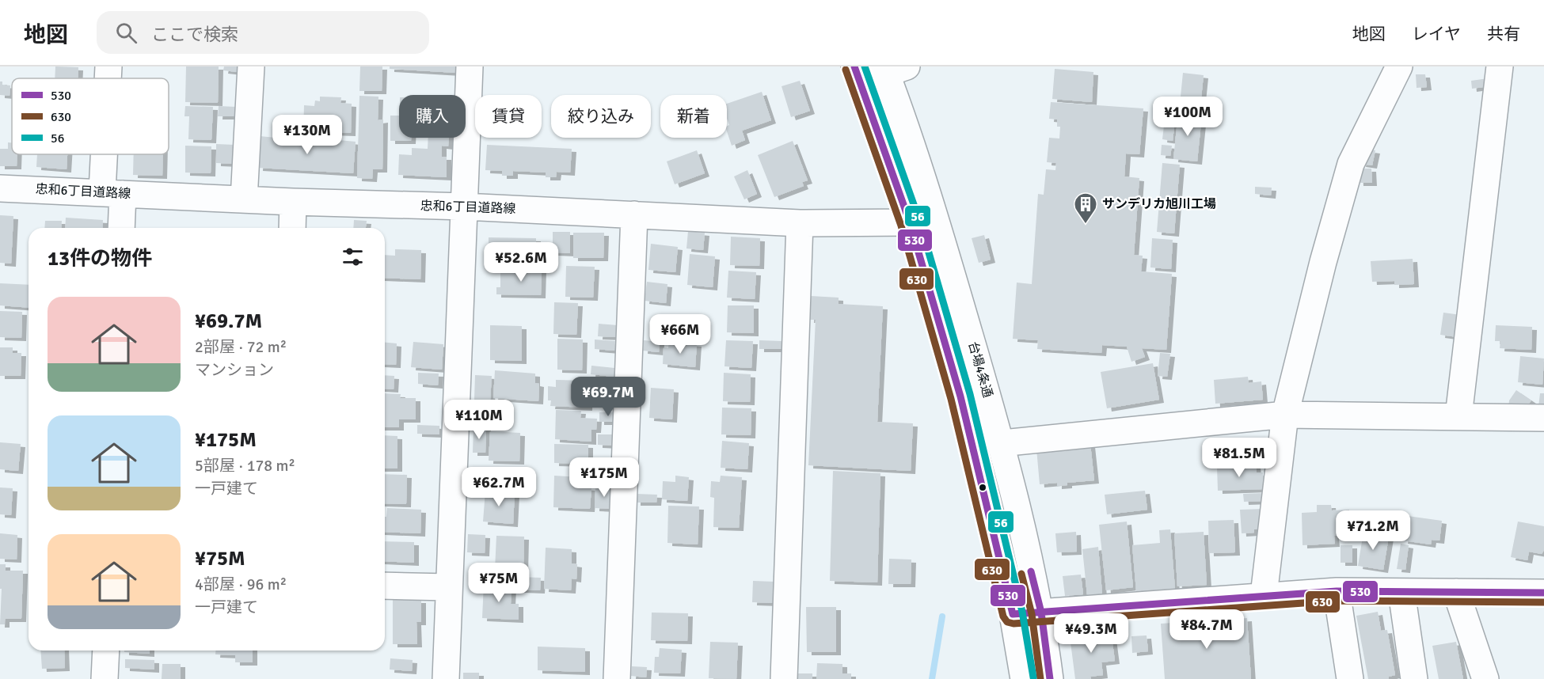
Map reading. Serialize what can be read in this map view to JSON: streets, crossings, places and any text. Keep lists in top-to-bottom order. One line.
{"streets":{"main road":["忠和6丁目道路線","台場4条通"]},"crossings":[["忠和6丁目道路線","台場4条通"]],"places":{"building":["サンデリカ旭川工場"]},"lines":["transit line 530","transit line 56","transit line 630"],"legend":["530","630","56"],"page":{"header":"地図","search":"ここで検索","nav":["地図","レイヤ","共有"],"chip":["購入","賃貸","絞り込み","新着"],"price":["¥100M","¥130M","¥52.6M","¥66M","¥69.7M","¥110M","¥81.5M","¥175M","¥62.7M","¥71.2M","¥75M","¥84.7M","¥49.3M"],"heading":"13件の物件","list":[{"name":"¥69.7M","note":"2部屋 · 72 m² · マンション"},{"name":"¥175M","note":"5部屋 · 178 m² · 一戸建て"},{"name":"¥75M","note":"4部屋 · 96 m² · 一戸建て"}]}}
